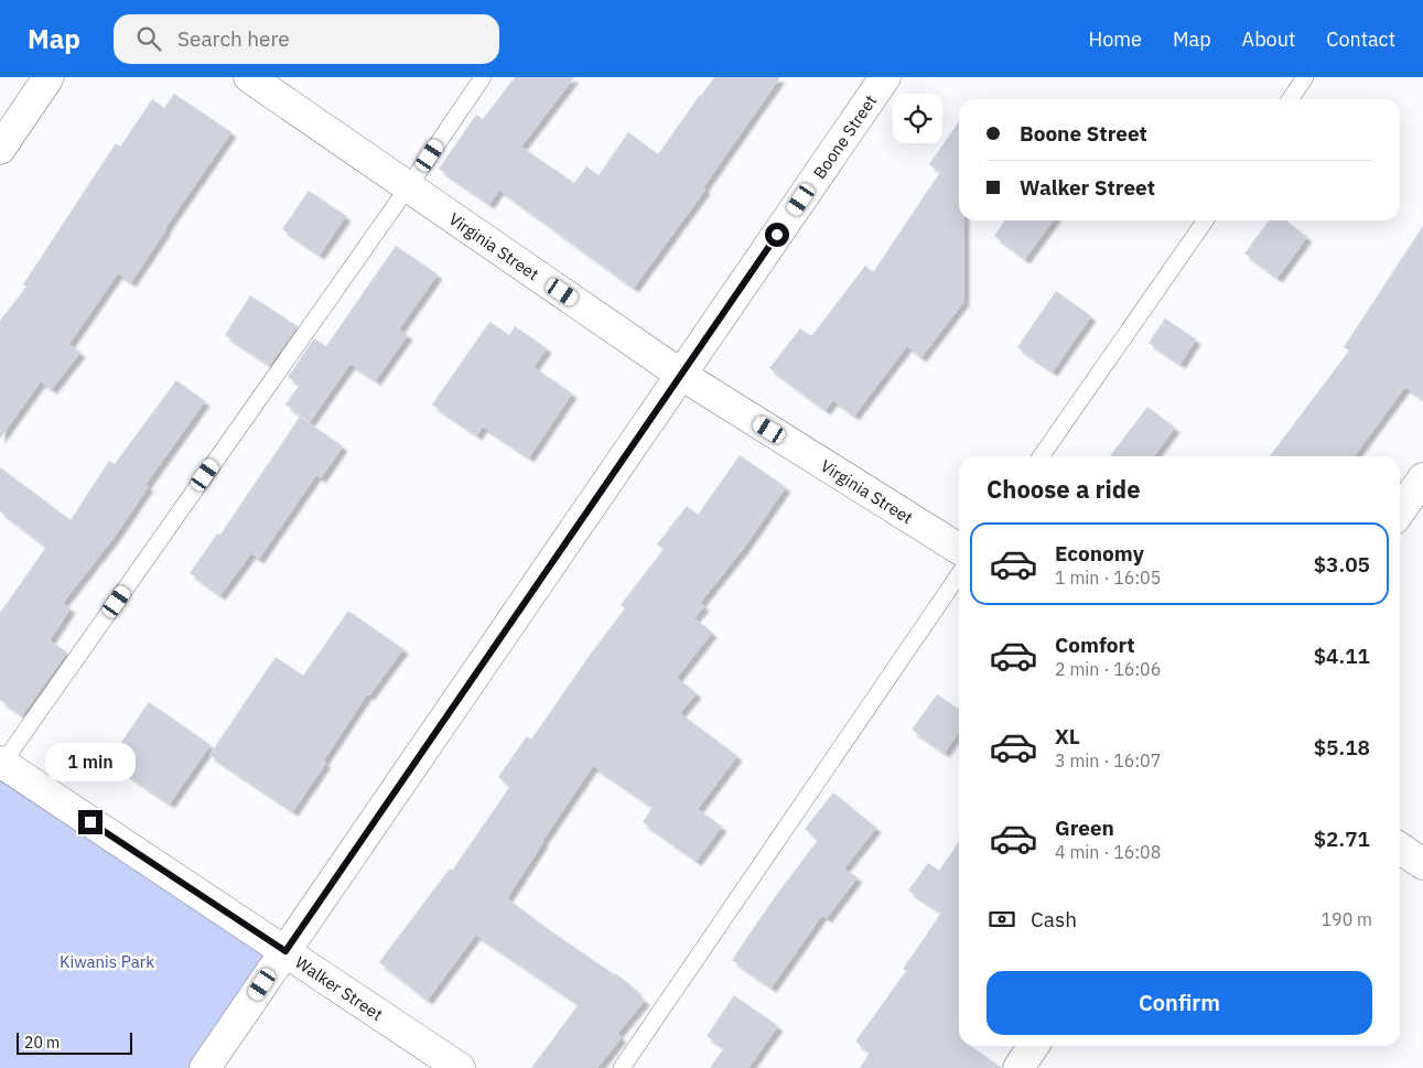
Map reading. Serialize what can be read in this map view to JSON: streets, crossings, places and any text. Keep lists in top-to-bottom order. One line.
{"streets":{"street":["Boone Street","Virginia Street","Walker Street"]},"crossings":[["Boone Street","Virginia Street"],["Boone Street","Walker Street"]],"parks":["Kiwanis Park"],"scale_bar":"20 m","page":{"header":"Map","search":"Search here","nav":["Home","Map","About","Contact"],"banner":["Boone Street","Walker Street"],"heading":"Choose a ride","list":[{"name":"Economy","note":"1 min · 16:05","value":"$3.05"},{"name":"Comfort","note":"2 min · 16:06","value":"$4.11"},{"name":"XL","note":"3 min · 16:07","value":"$5.18"},{"name":"Green","note":"4 min · 16:08","value":"$2.71"}],"bubble":"1 min","pay":["Cash","190 m"],"buttons":"Confirm","scale":"20 m"}}
